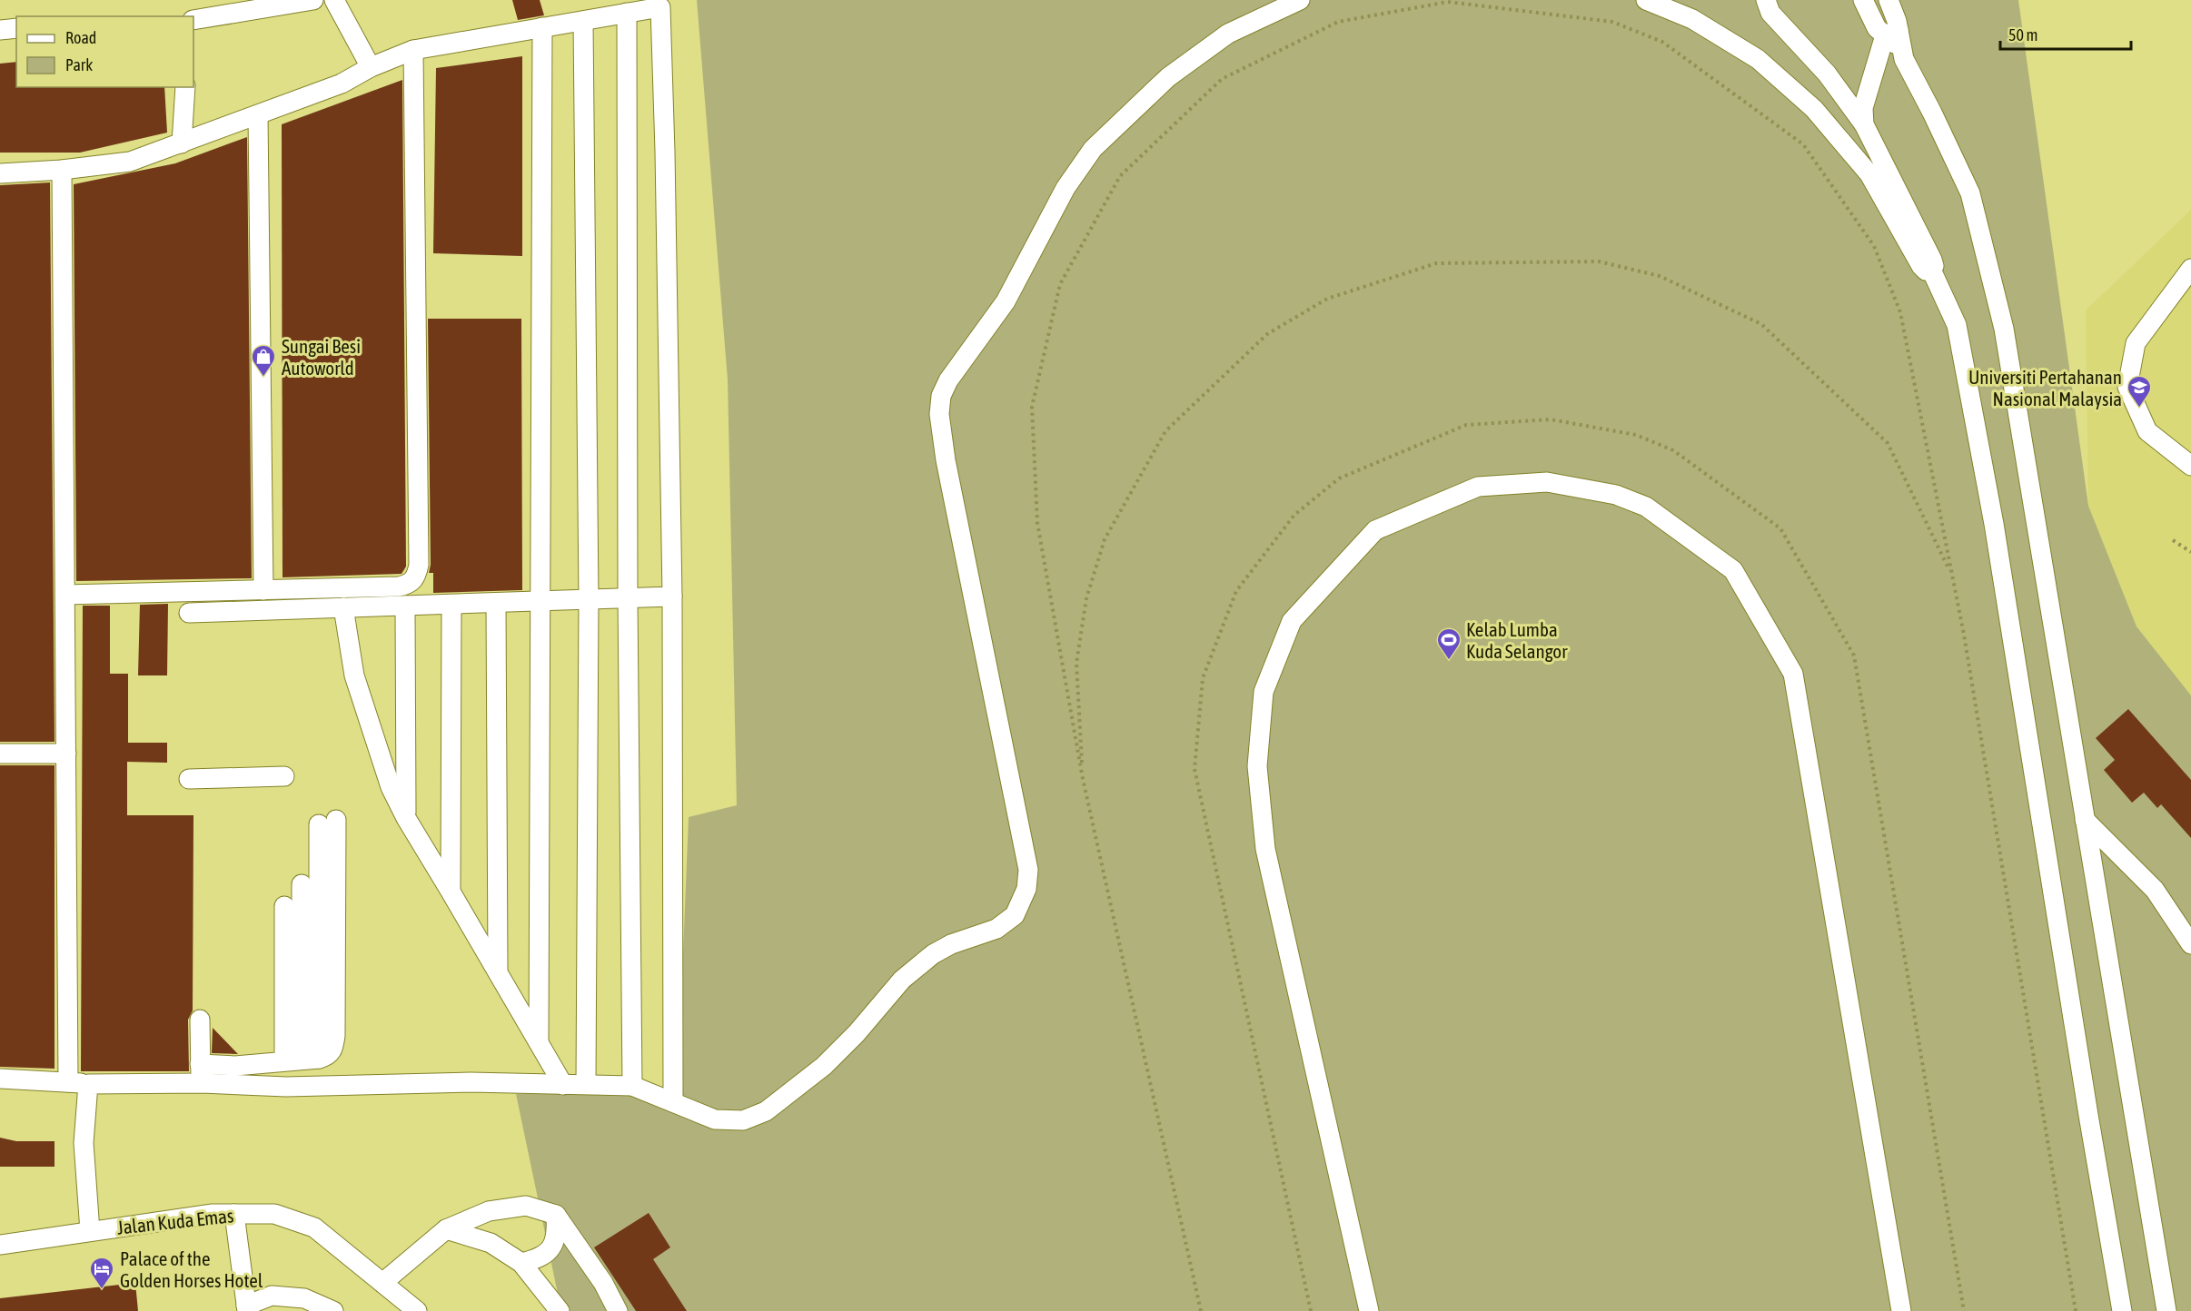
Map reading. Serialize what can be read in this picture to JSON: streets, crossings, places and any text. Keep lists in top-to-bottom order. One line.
{"streets":{"street":["Jalan Kuda Emas"]},"places":{"shop":["Sungai Besi Autoworld"],"school or university":["Universiti Pertahanan Nasional Malaysia"],"sports":["Kelab Lumba Kuda Selangor"],"hotel":["Palace of the Golden Horses Hotel"]},"legend":["Road","Park"],"scale_bar":"50 m"}
